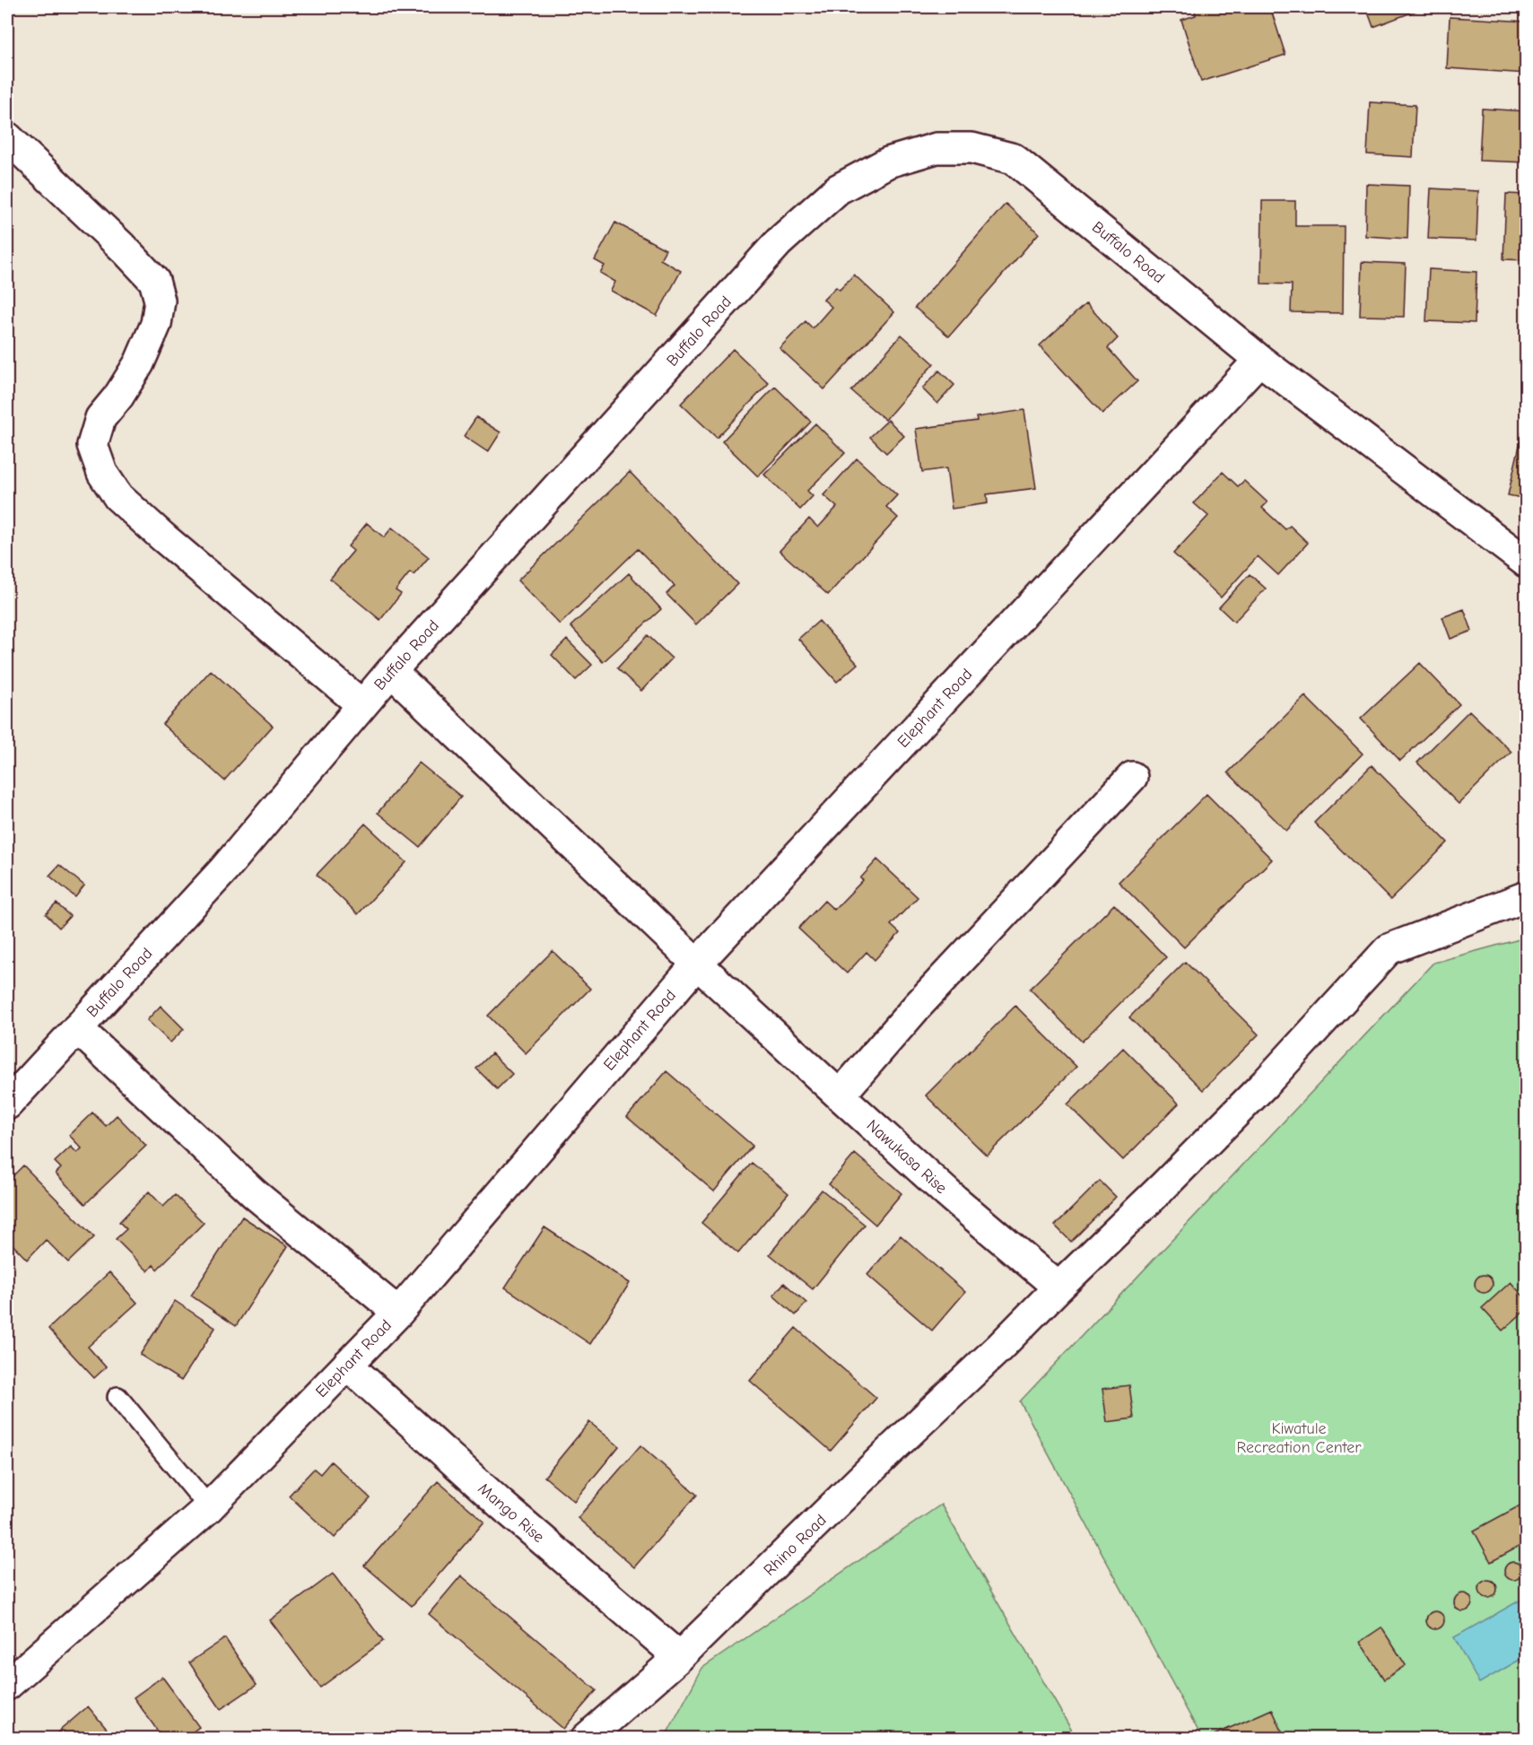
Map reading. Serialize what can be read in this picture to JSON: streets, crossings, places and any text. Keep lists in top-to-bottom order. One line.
{"streets":{"street":["Buffalo Road","Elephant Road","Nawukasa Rise","Mango Rise","Rhino Road"]},"crossings":[["Buffalo Road","Elephant Road"],["Buffalo Road","Nawukasa Rise"],["Elephant Road","Nawukasa Rise"],["Elephant Road","Mango Rise"],["Nawukasa Rise","Rhino Road"],["Mango Rise","Rhino Road"]],"parks":["Kiwatule Recreation Center"]}
